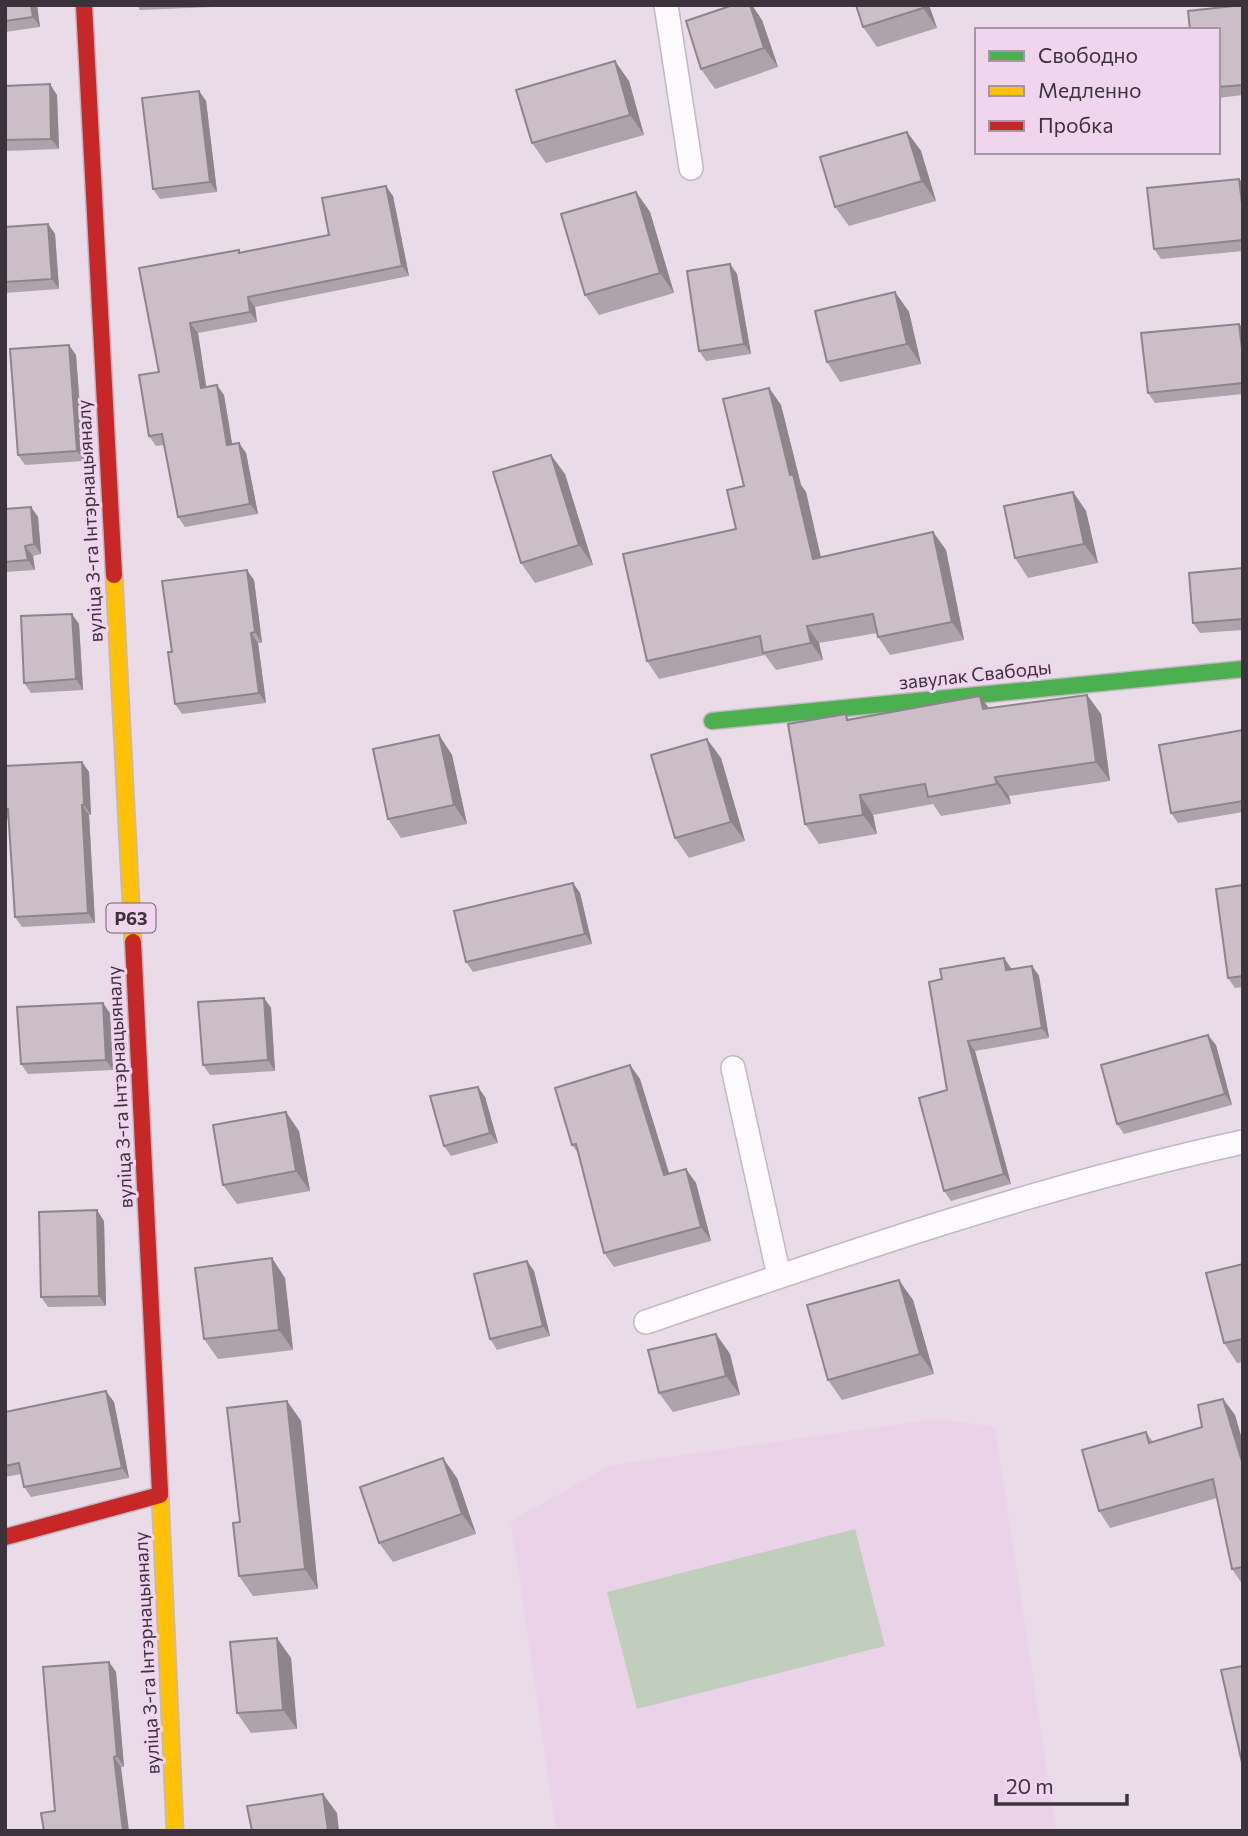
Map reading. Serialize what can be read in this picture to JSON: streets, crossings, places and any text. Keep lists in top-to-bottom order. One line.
{"streets":{"main road":["вуліца 3-га Інтэрнацыяналу","завулак Свабоды","Р63"]},"legend":["Свободно","Медленно","Пробка"],"scale_bar":"20 m"}
